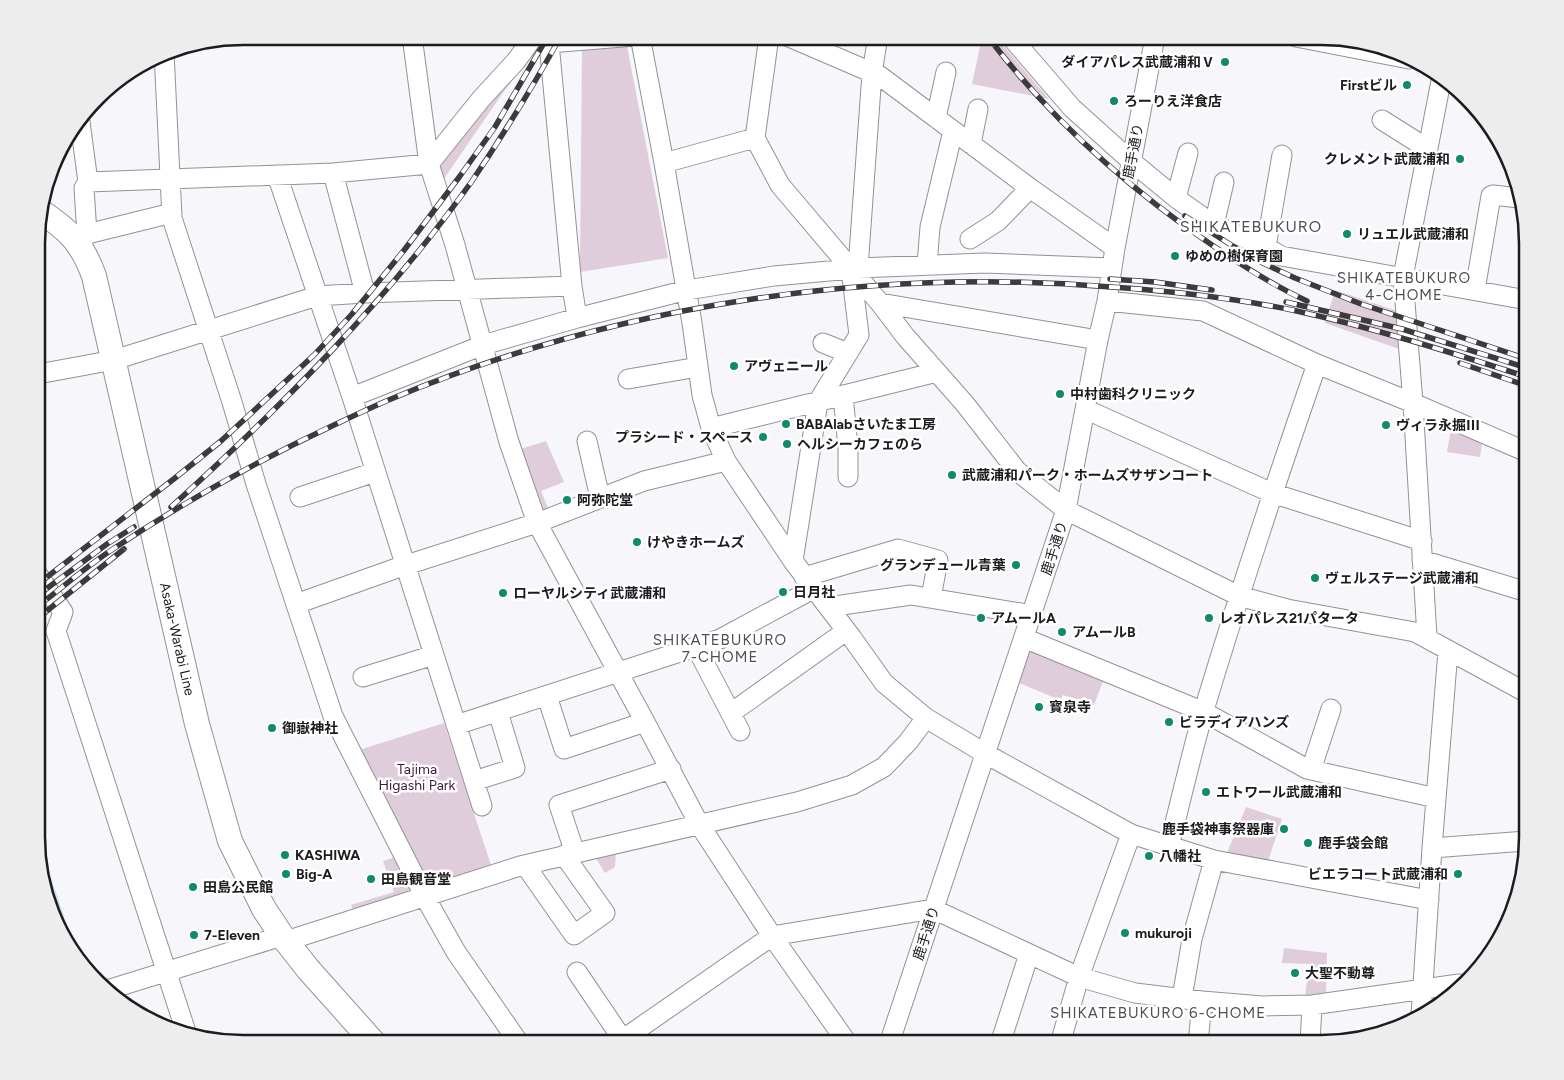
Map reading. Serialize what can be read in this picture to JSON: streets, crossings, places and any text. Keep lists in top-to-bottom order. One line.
{"streets":{"main road":["Asaka-Warabi Line"],"street":["鹿手通り"]},"districts":["SHIKATEBUKURO","SHIKATEBUKURO 4-CHOME","SHIKATEBUKURO 7-CHOME","SHIKATEBUKURO 6-CHOME"],"parks":["Tajima Higashi Park"],"places":["ダイアパレス武蔵浦和Ⅴ","Firstビル","ろーりえ洋食店","クレメント武蔵浦和","リュエル武蔵浦和","ゆめの樹保育園","アヴェニール","中村歯科クリニック","BABAlabさいたま工房","ヴィラ永掘Ⅲ","プラシード・スペース","ヘルシーカフェのら","武蔵浦和パーク・ホームズサザンコート","阿弥陀堂","けやきホームズ","グランデュール青葉","ヴェルステージ武蔵浦和","日月社","ローヤルシティ武蔵浦和","アムールA","レオパレス21パタータ","アムールB","寳泉寺","ビラディアハンズ","御嶽神社","エトワール武蔵浦和","鹿手袋神事祭器庫","鹿手袋会館","KASHIWA","八幡社","Big-A","ビエラコート武蔵浦和","田島観音堂","田島公民館","mukuroji","7-Eleven","大聖不動尊"]}
